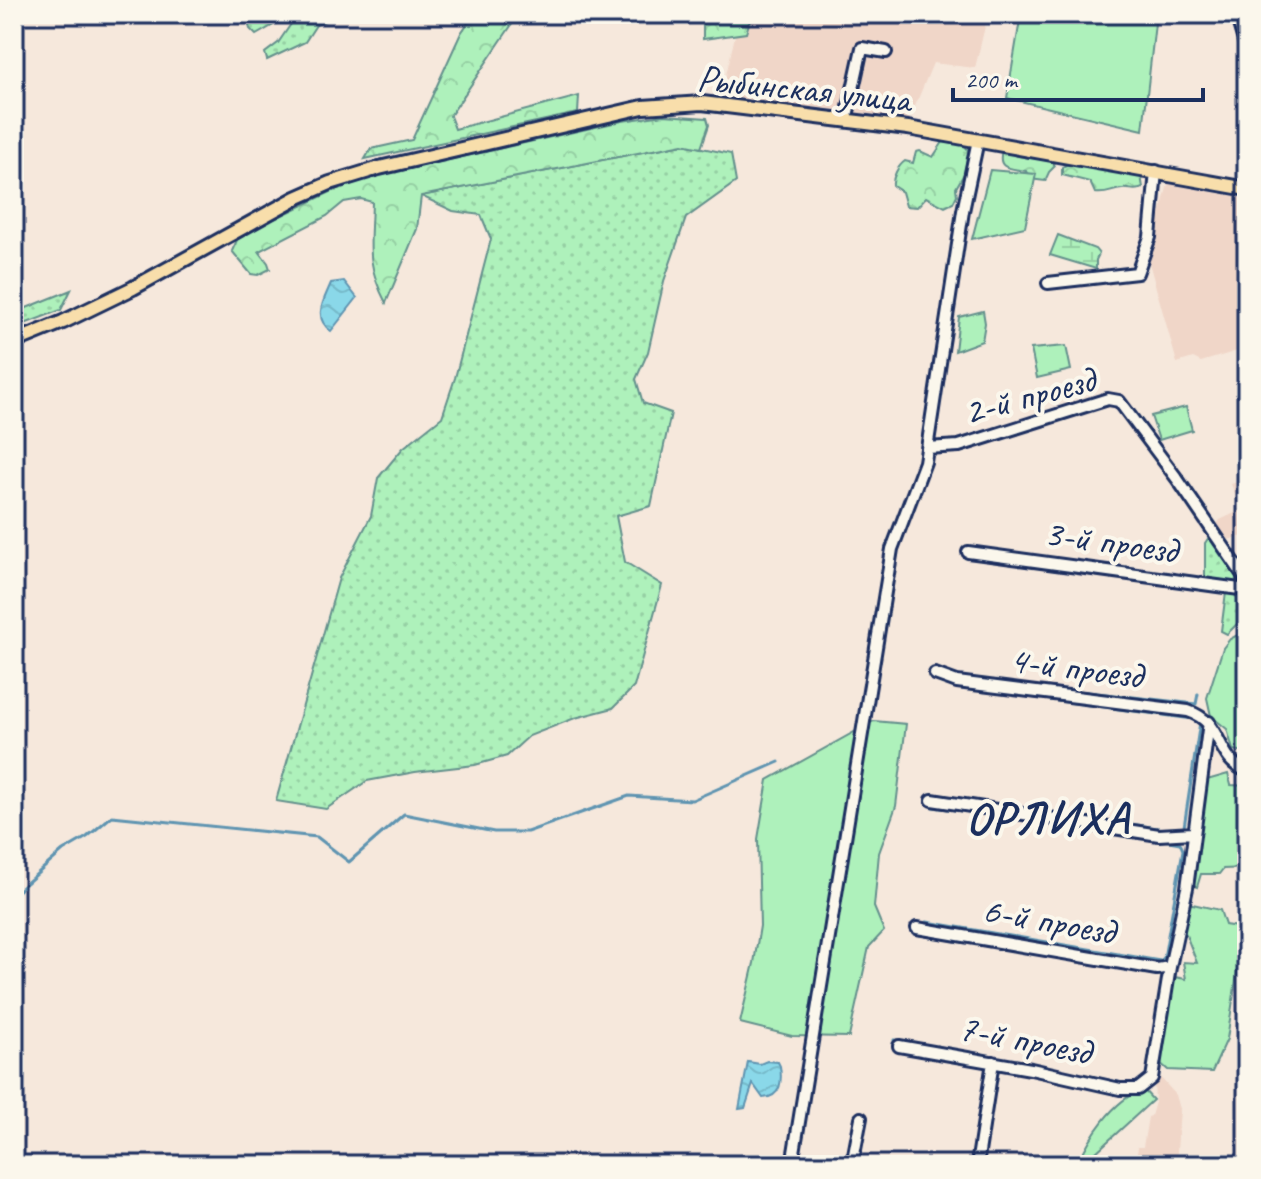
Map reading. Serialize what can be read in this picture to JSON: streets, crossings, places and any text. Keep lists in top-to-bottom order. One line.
{"streets":{"main road":["Рыбинская улица"],"street":["2-й проезд","3-й проезд","4-й проезд","6-й проезд","7-й проезд"]},"crossings":[["6-й проезд","7-й проезд"]],"districts":["ОРЛИХА"],"scale_bar":"200 m"}
